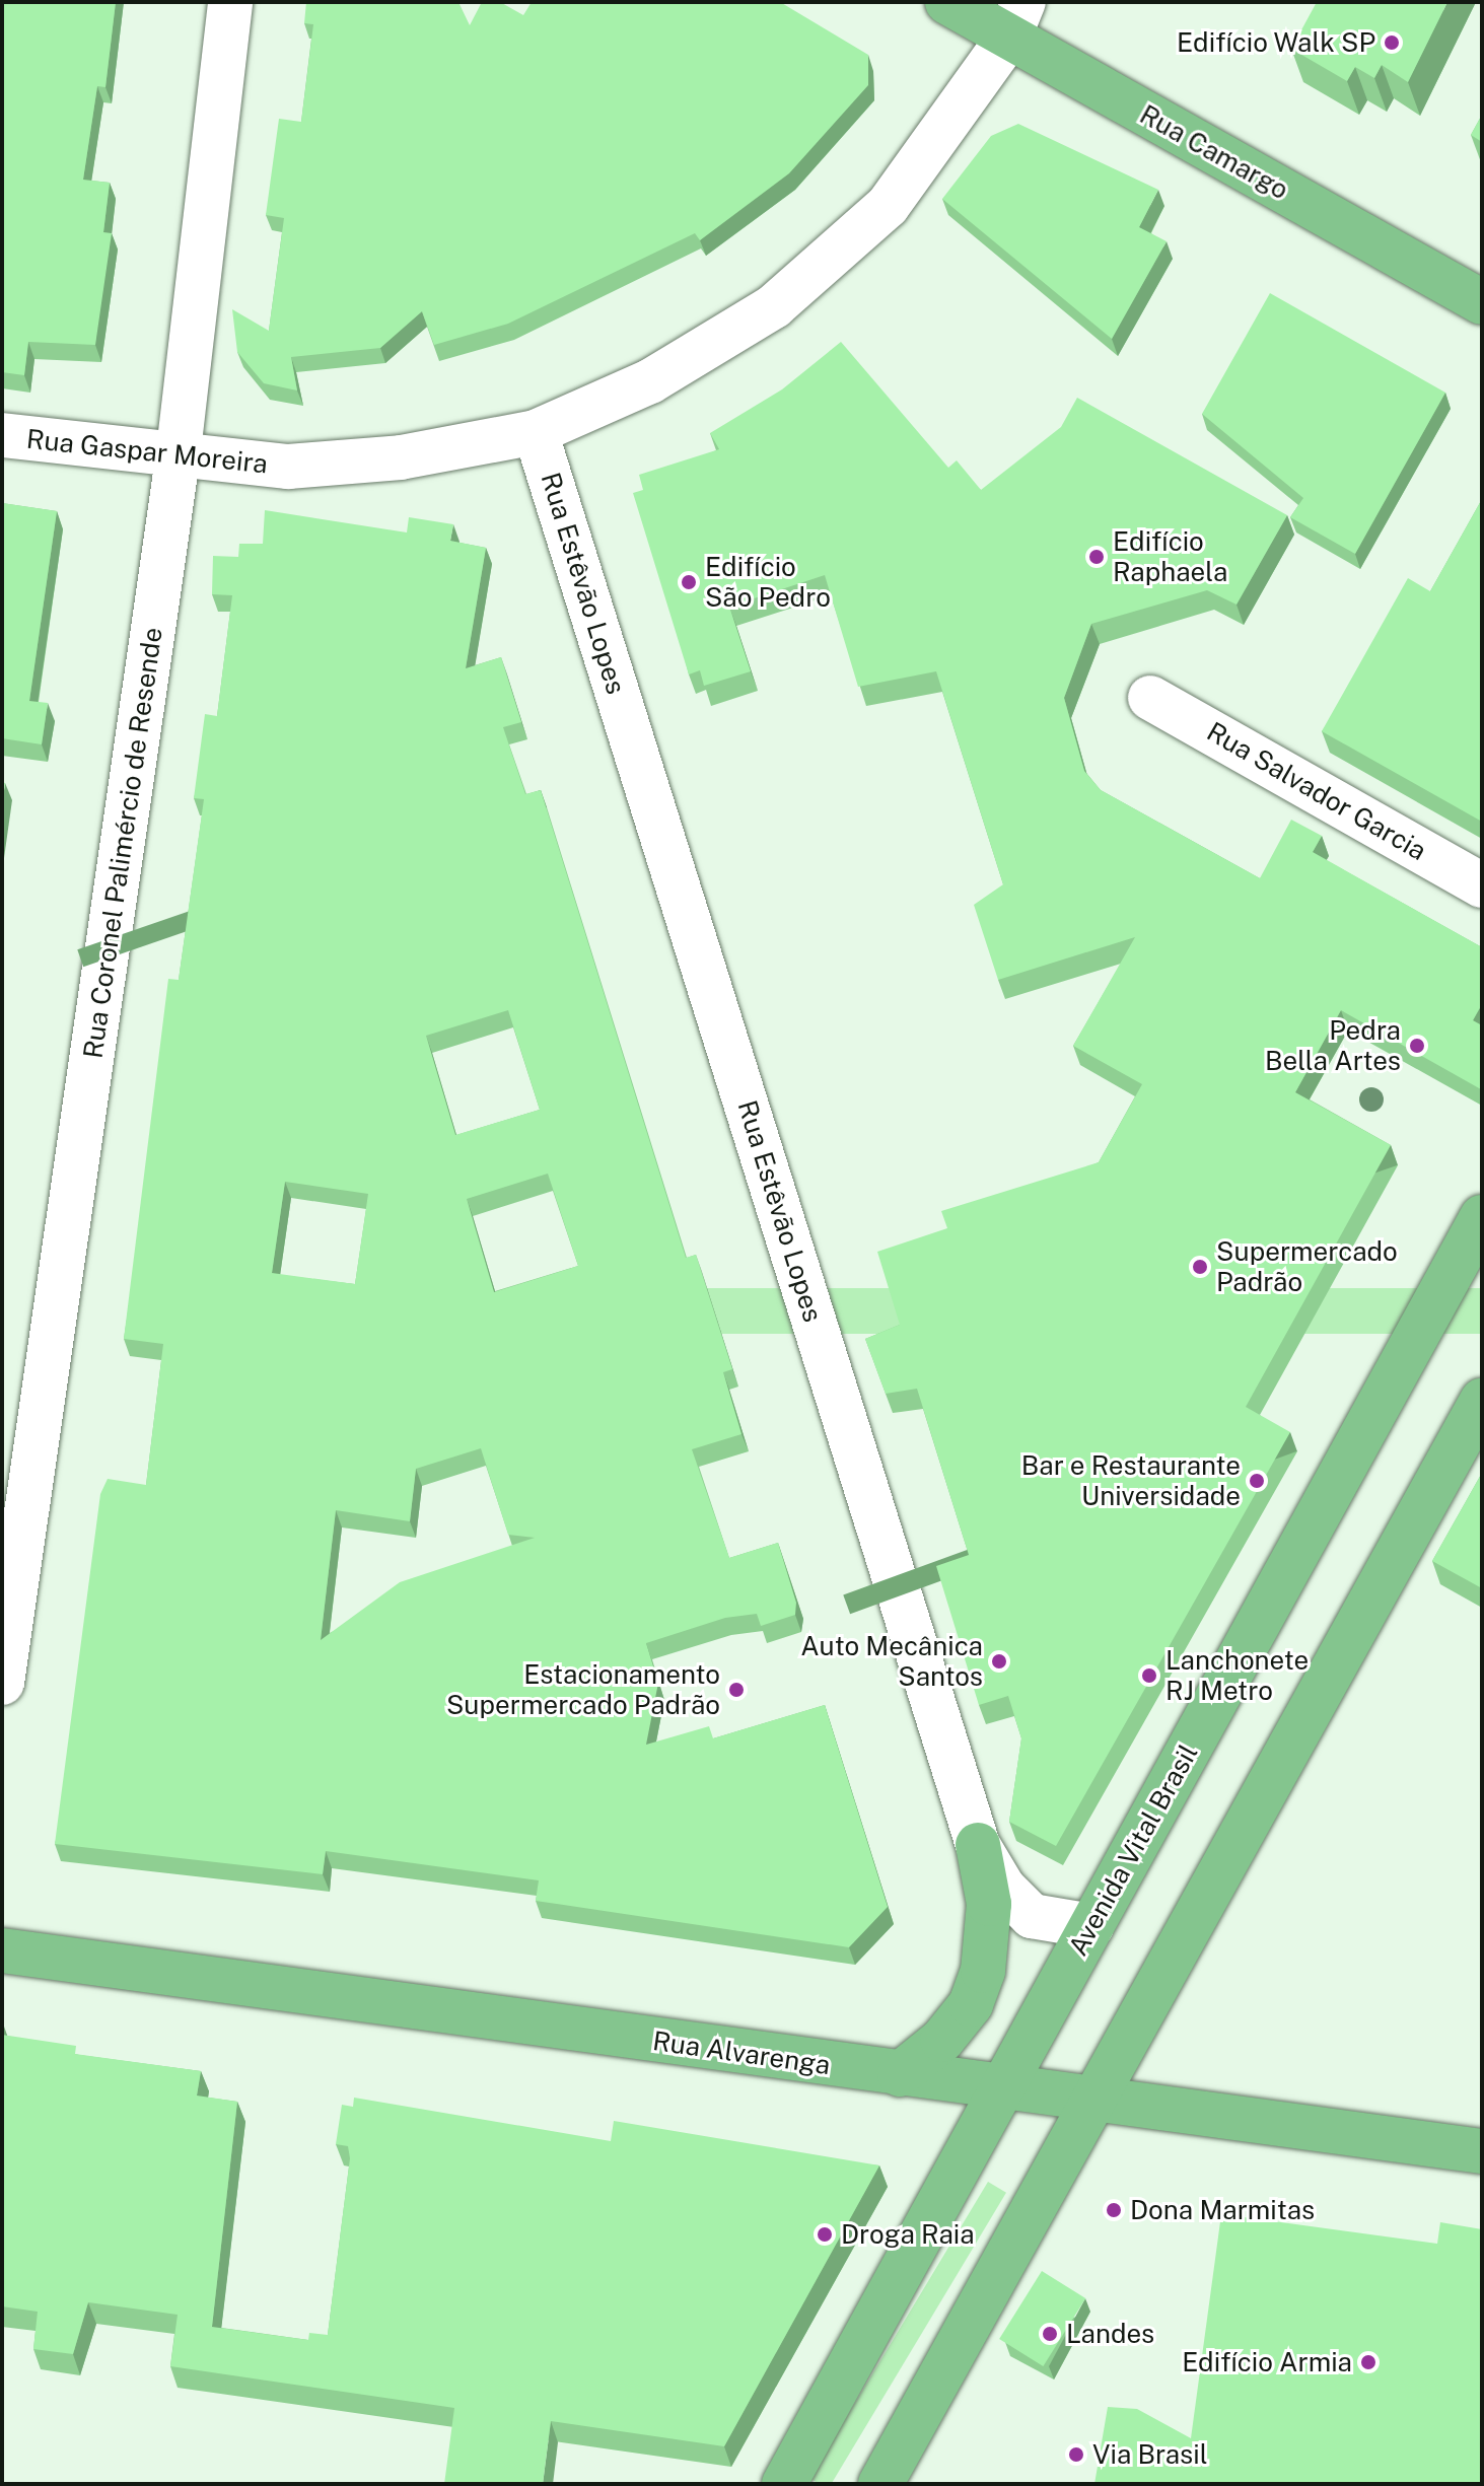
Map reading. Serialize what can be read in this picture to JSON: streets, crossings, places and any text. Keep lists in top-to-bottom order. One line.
{"streets":{"main road":["Rua Camargo","Avenida Vital Brasil","Rua Alvarenga"],"street":["Rua Gaspar Moreira","Rua Estêvão Lopes","Rua Salvador Garcia","Rua Coronel Palimércio de Resende"]},"crossings":[["Rua Camargo","Rua Gaspar Moreira"],["Rua Gaspar Moreira","Rua Estêvão Lopes"],["Rua Gaspar Moreira","Rua Coronel Palimércio de Resende"],["Rua Estêvão Lopes","Avenida Vital Brasil"],["Avenida Vital Brasil","Rua Alvarenga"]],"places":["Edifício Walk SP","Edifício Raphaela","Edifício São Pedro","Pedra Bella Artes","Supermercado Padrão","Bar e Restaurante Universidade","Auto Mecânica Santos","Lanchonete RJ Metro","Estacionamento Supermercado Padrão","Dona Marmitas","Droga Raia","Landes","Edifício Armia","Via Brasil"]}
